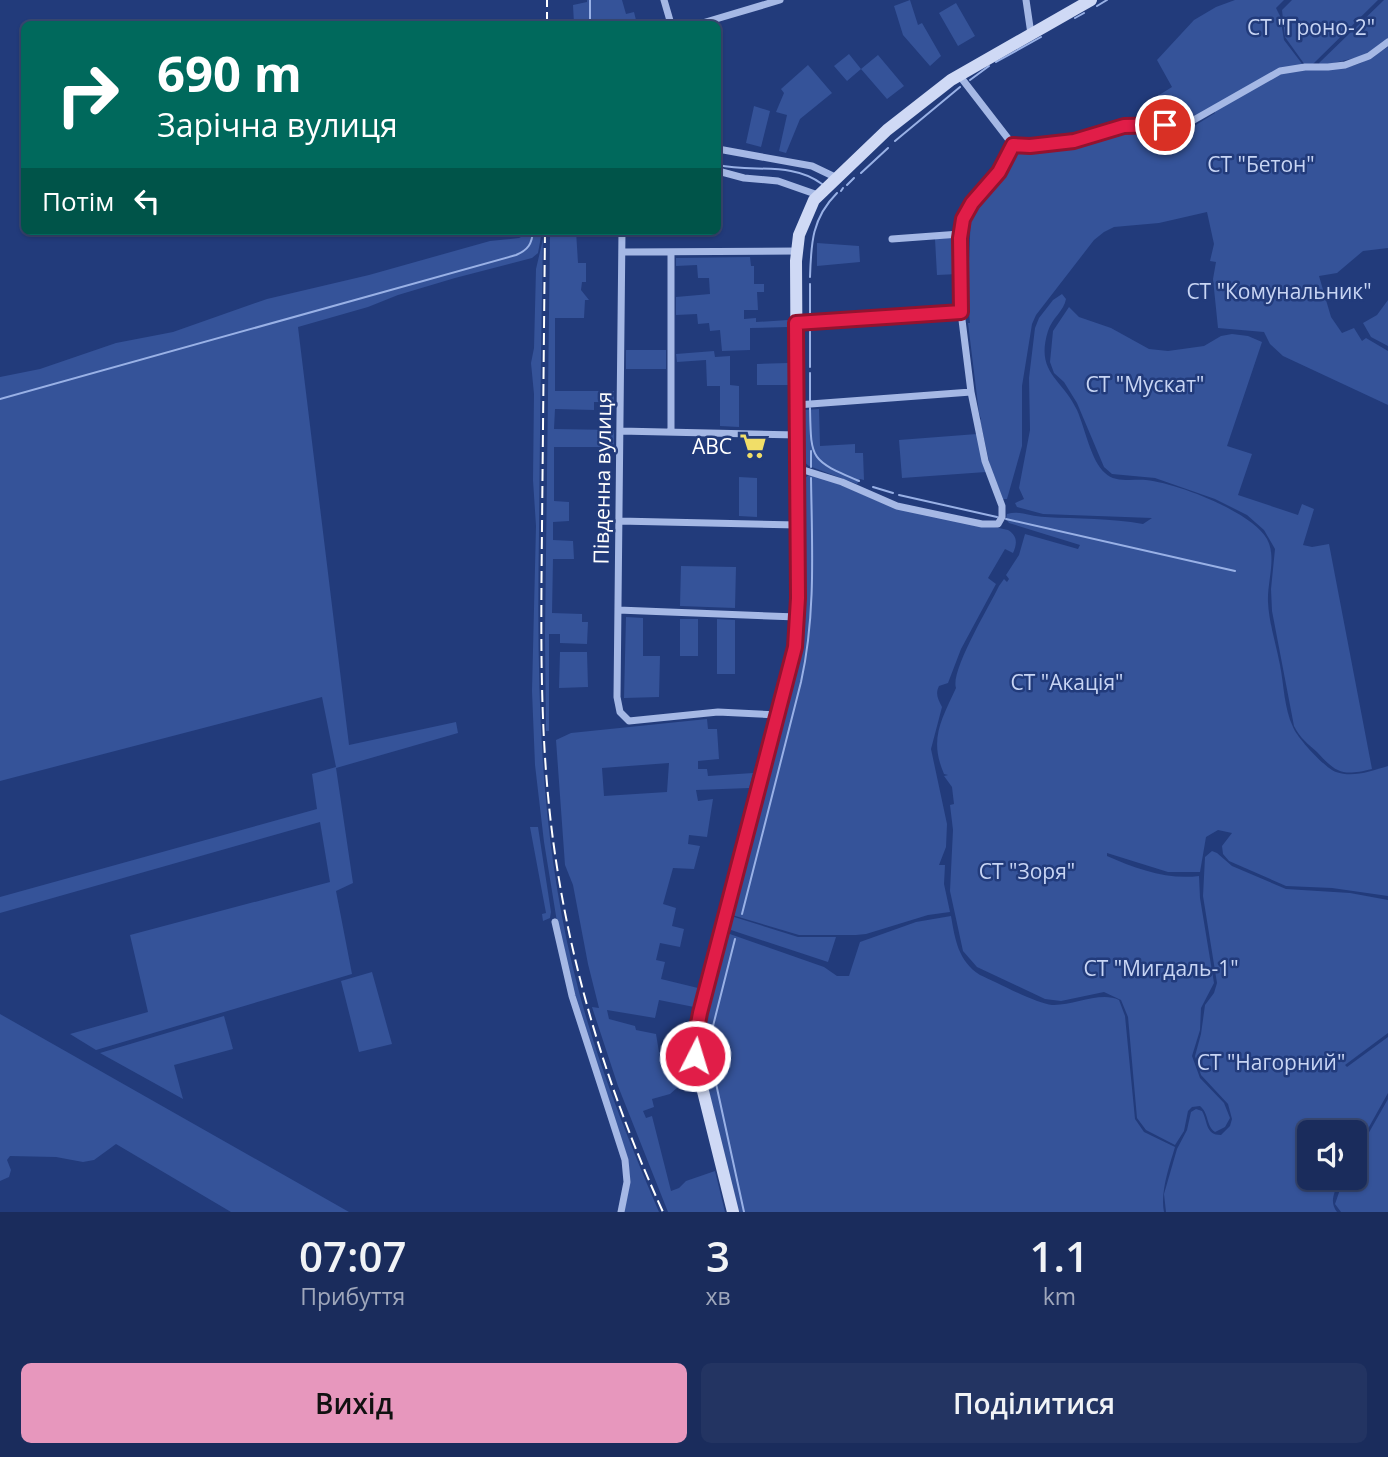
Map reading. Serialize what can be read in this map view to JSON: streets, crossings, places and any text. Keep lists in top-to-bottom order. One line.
{"streets":{"street":["Південна вулиця"]},"parks":["СТ \"Гроно-2\"","СТ \"Бетон\"","СТ \"Комунальник\"","СТ \"Мускат\"","СТ \"Акація\"","СТ \"Зоря\"","СТ \"Мигдаль-1\"","СТ \"Нагорний\""],"places":{"supermarket":["ABC"]},"page":{"turn":["690 m","Зарічна вулиця"],"then":"Потім","eta":["07:07","Прибуття","3","хв","1.1","km"],"buttons":["Вихід","Поділитися"]}}
